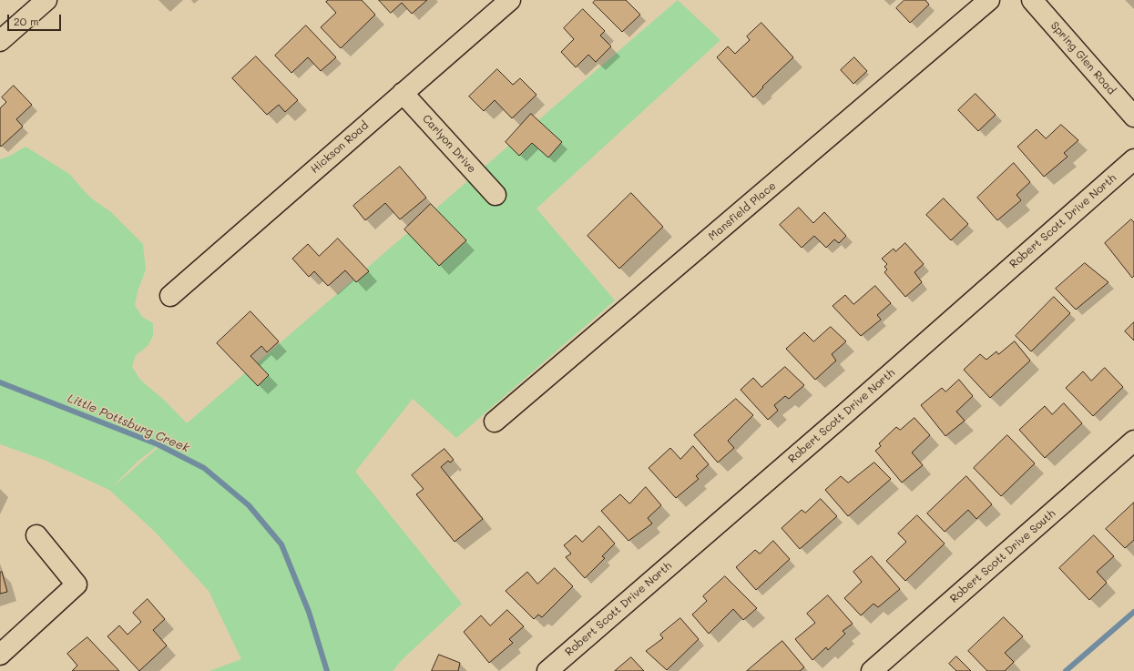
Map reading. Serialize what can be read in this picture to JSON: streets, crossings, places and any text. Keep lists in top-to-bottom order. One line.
{"streets":{"street":["Spring Glen Road","Carlyon Drive","Hickson Road","Mansfield Place","Robert Scott Drive North","Robert Scott Drive South"]},"crossings":[["Carlyon Drive","Hickson Road"]],"water":["Little Pottsburg Creek"],"scale_bar":"20 m"}
